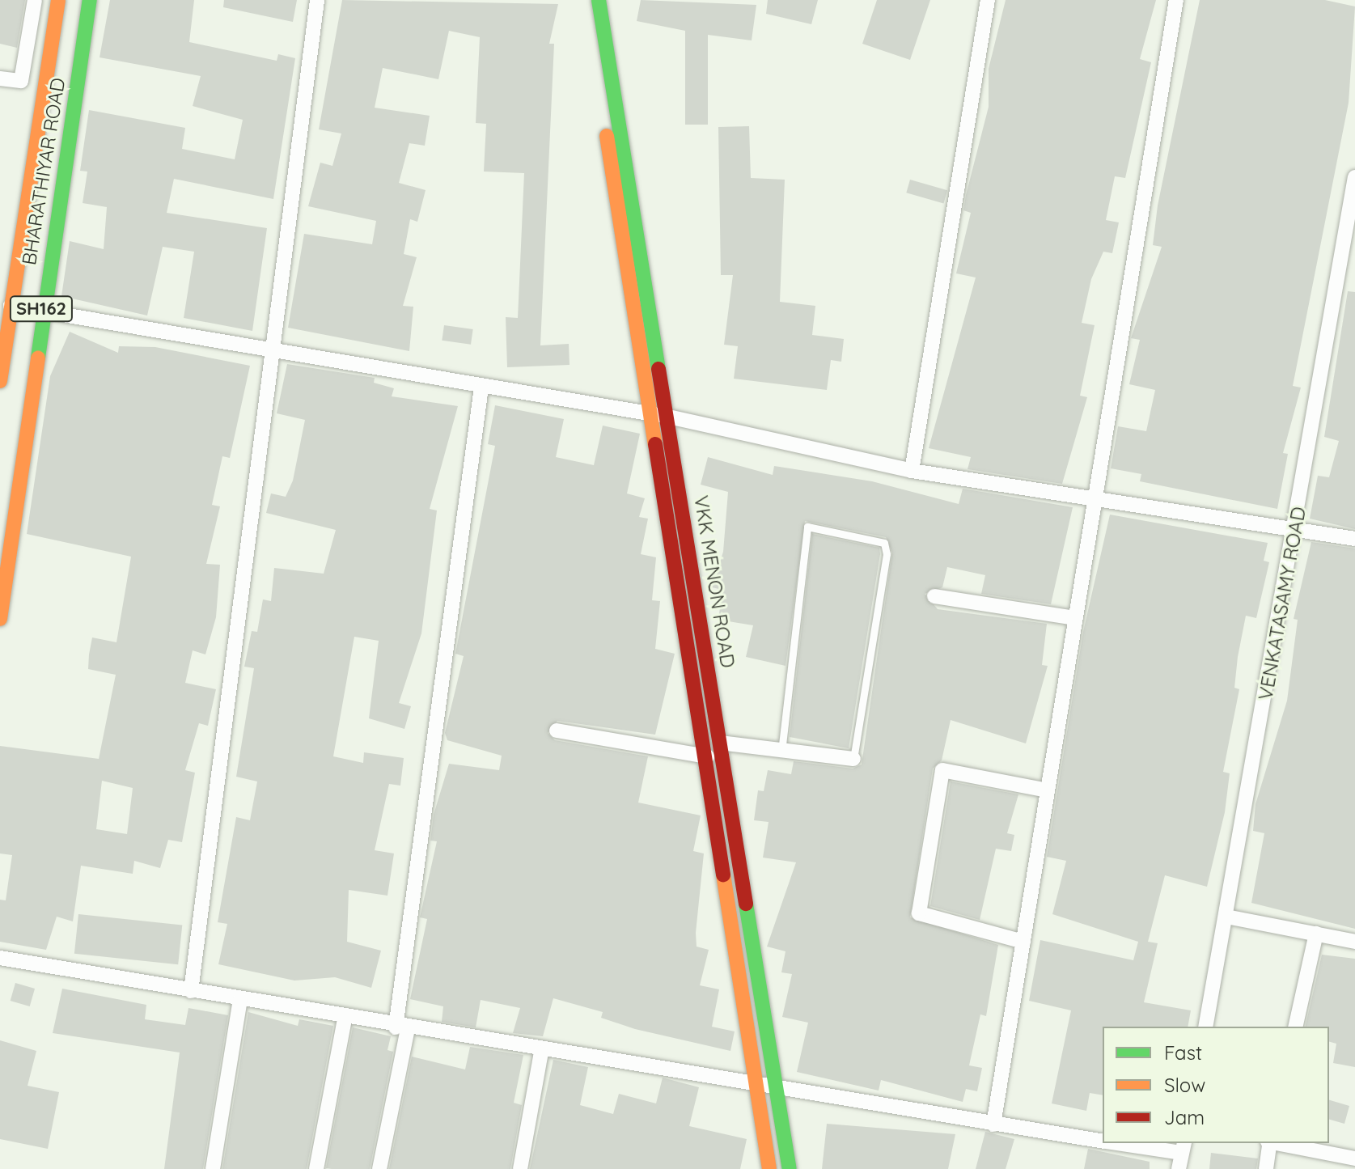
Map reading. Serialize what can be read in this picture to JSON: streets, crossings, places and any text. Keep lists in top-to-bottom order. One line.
{"streets":{"street":["BHARATHIYAR ROAD","SH162","VKK MENON ROAD","VENKATASAMY ROAD"]},"legend":["Fast","Slow","Jam"]}
